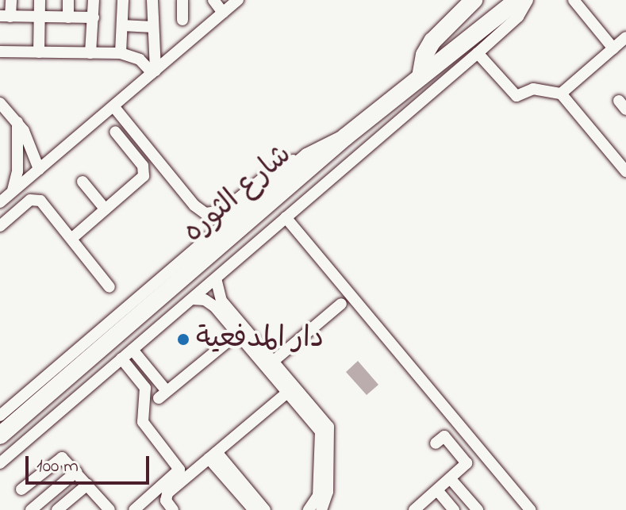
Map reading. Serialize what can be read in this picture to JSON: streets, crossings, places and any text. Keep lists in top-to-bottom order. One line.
{"streets":{"highway":["شارع الثوره"]},"places":["دار المدفعية"],"scale_bar":"100 m"}
